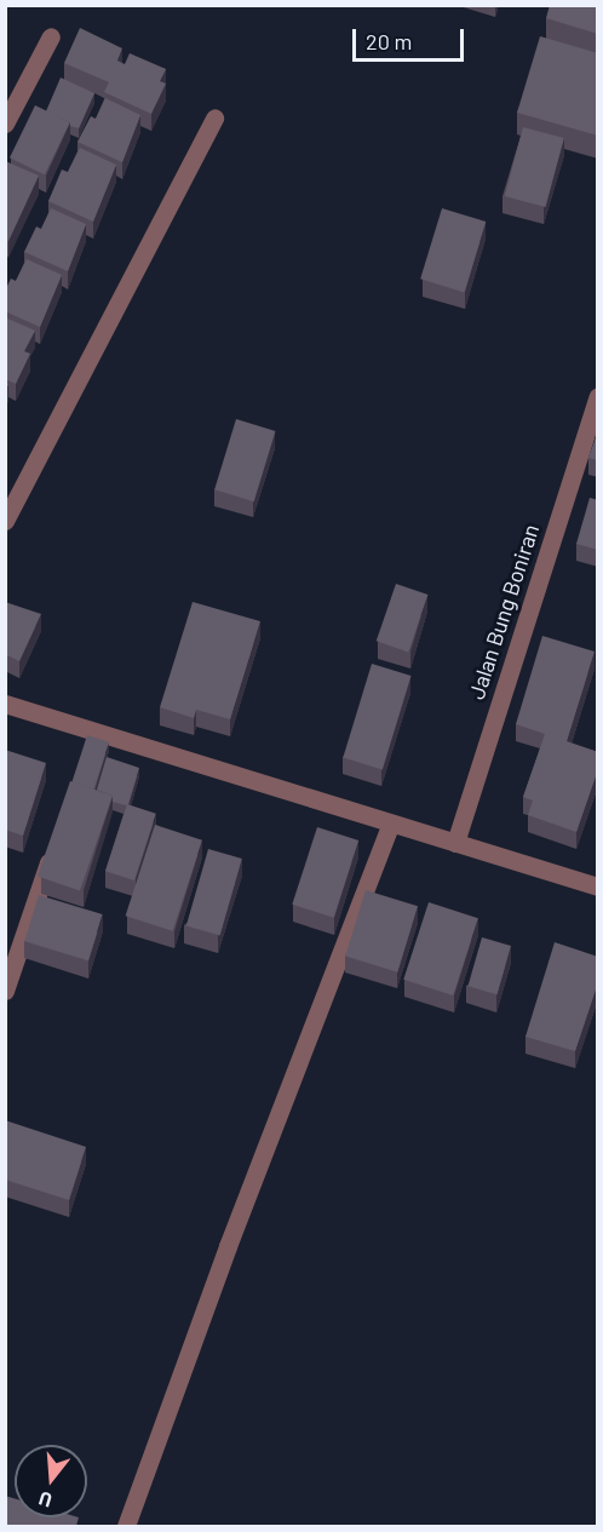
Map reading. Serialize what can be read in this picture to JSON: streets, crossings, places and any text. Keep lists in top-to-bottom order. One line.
{"streets":{"street":["Jalan Bung Boniran"]},"scale_bar":"20 m","north":"bottom"}
